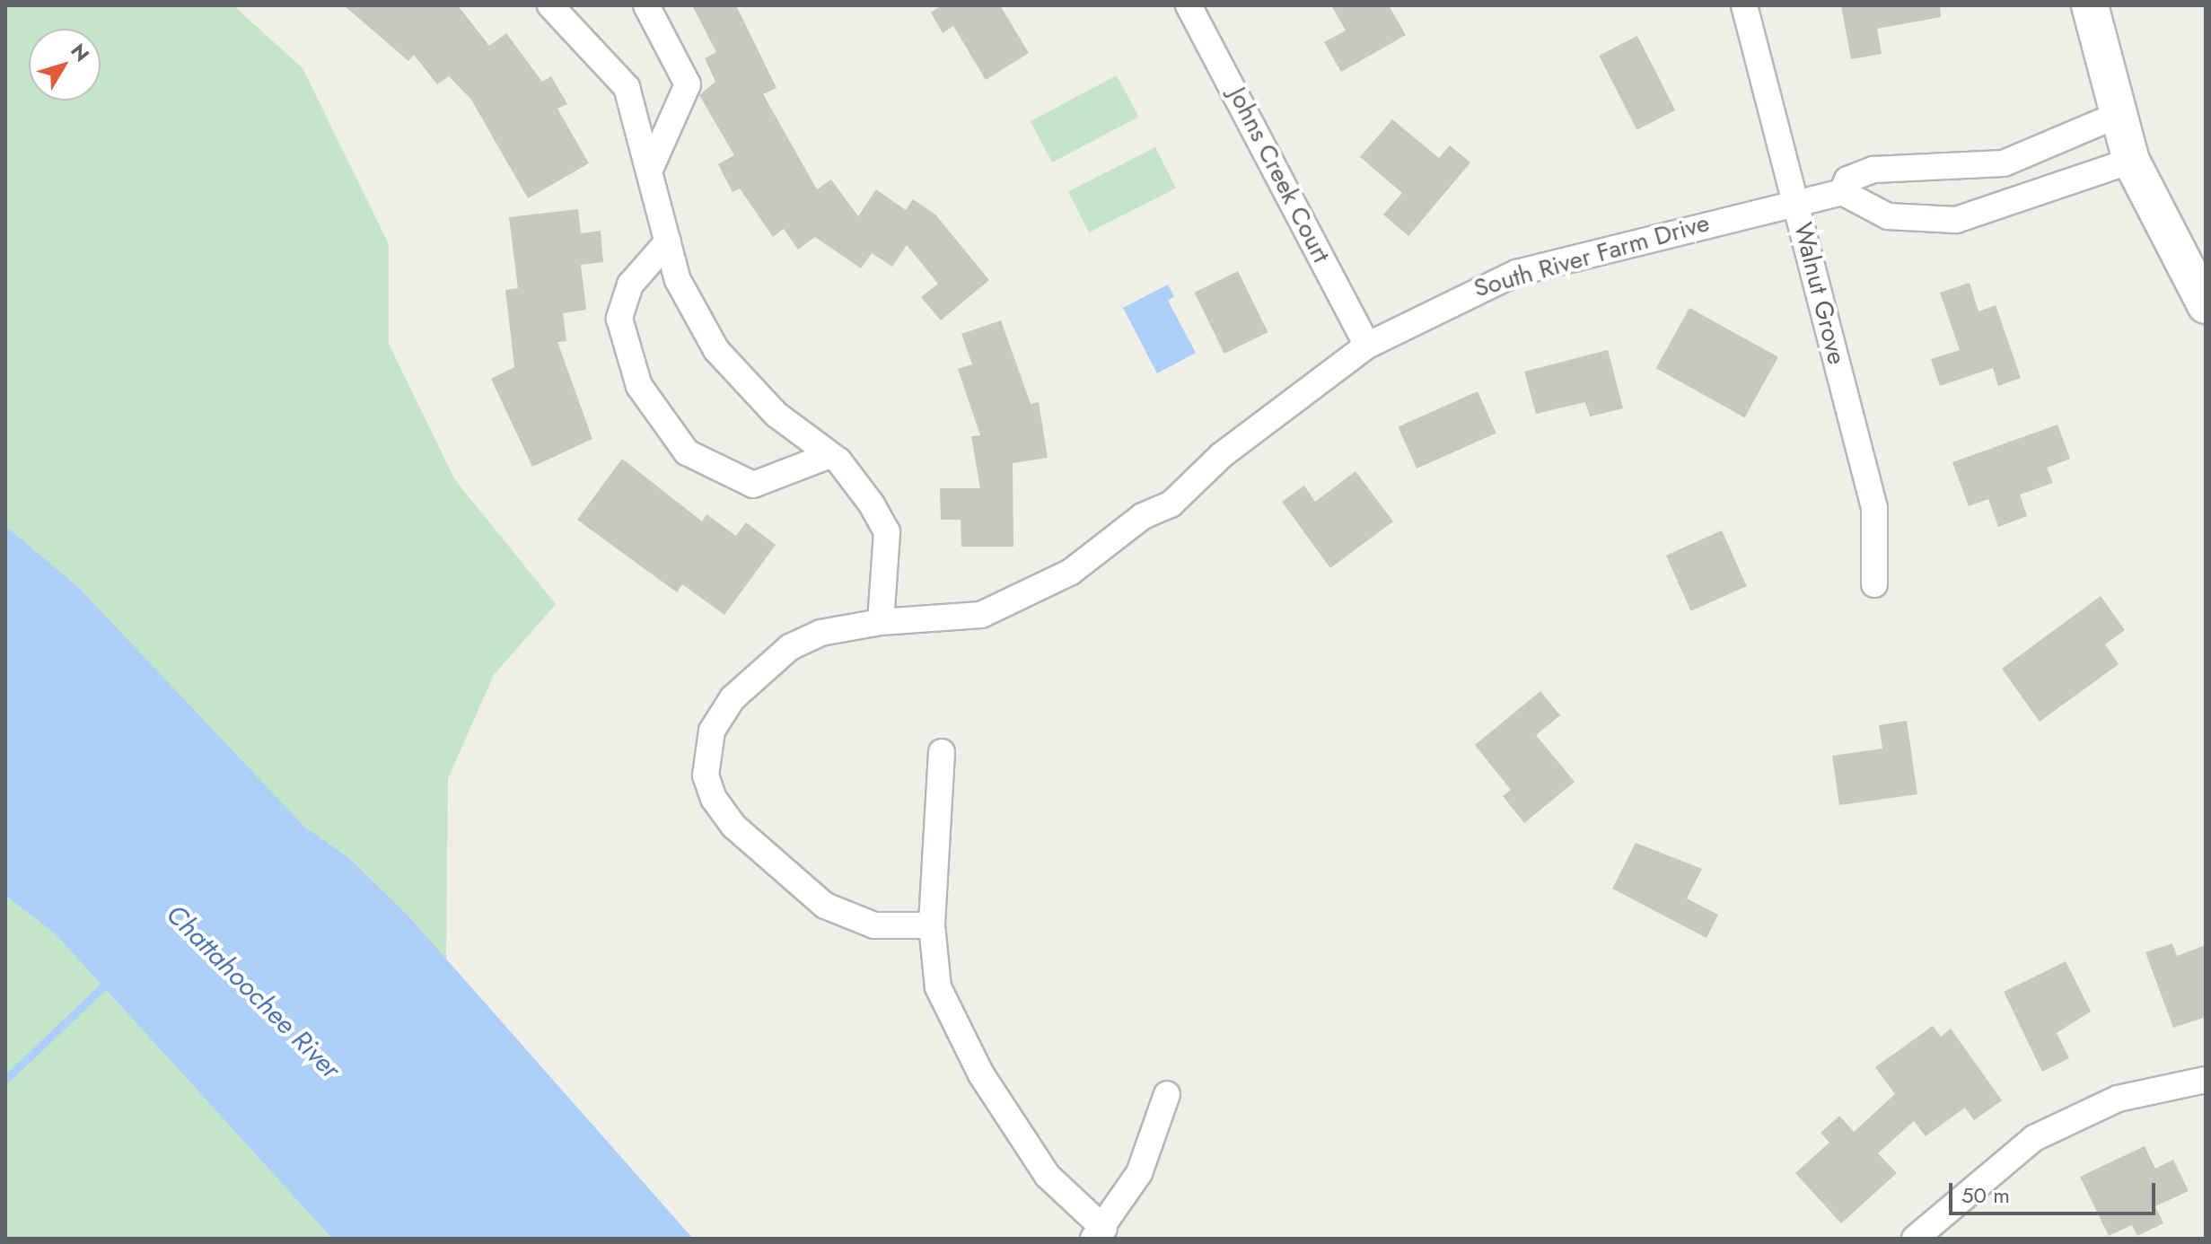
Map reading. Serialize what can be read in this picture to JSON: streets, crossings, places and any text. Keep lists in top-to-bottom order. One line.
{"streets":{"street":["Johns Creek Court","South River Farm Drive","Walnut Grove"]},"crossings":[["Johns Creek Court","South River Farm Drive"],["South River Farm Drive","Walnut Grove"]],"water":["Chattahoochee River"],"scale_bar":"50 m","north":"top right"}
